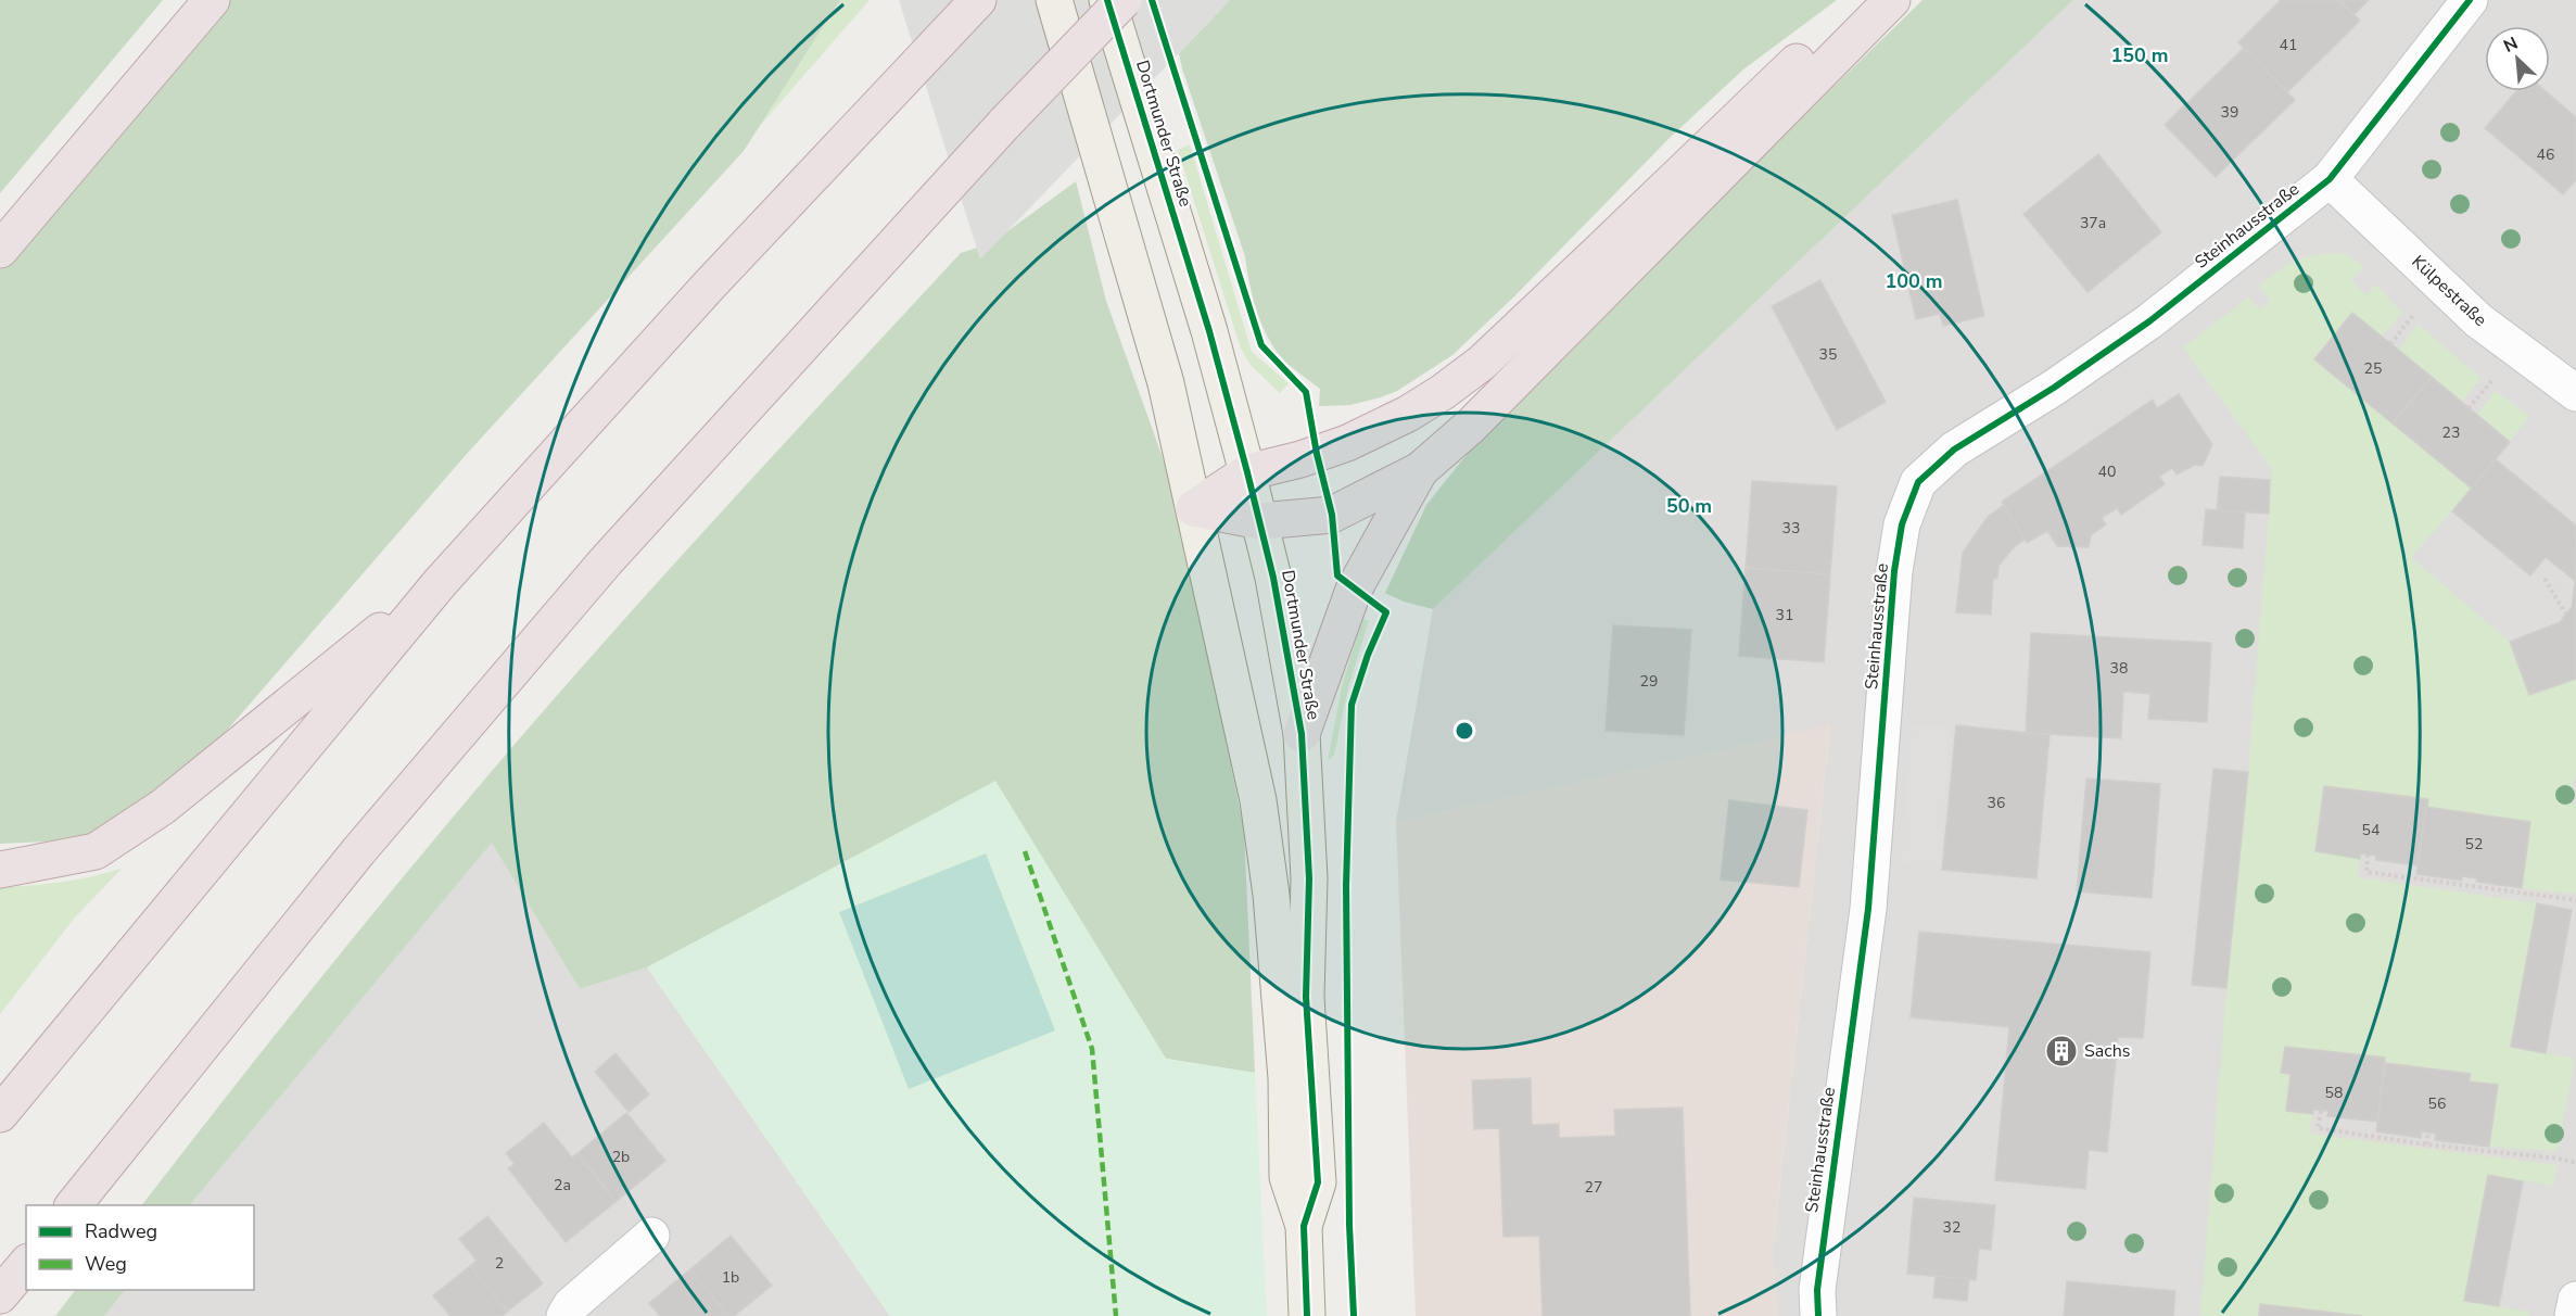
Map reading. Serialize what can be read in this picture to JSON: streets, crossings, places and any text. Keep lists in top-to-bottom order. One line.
{"streets":{"main road":["Dortmunder Straße"],"street":["Steinhausstraße","Külpestraße"]},"crossings":[["Steinhausstraße","Külpestraße"]],"places":{"building":["Sachs"]},"house_numbers":["41","39","46","37a","35","25","23","40","33","31","38","29","36","54","52","58","56","2b","2a","27","32","2","1b"],"legend":["Radweg","Weg"],"north":"top left","rings":["150 m","100 m","50 m"]}
